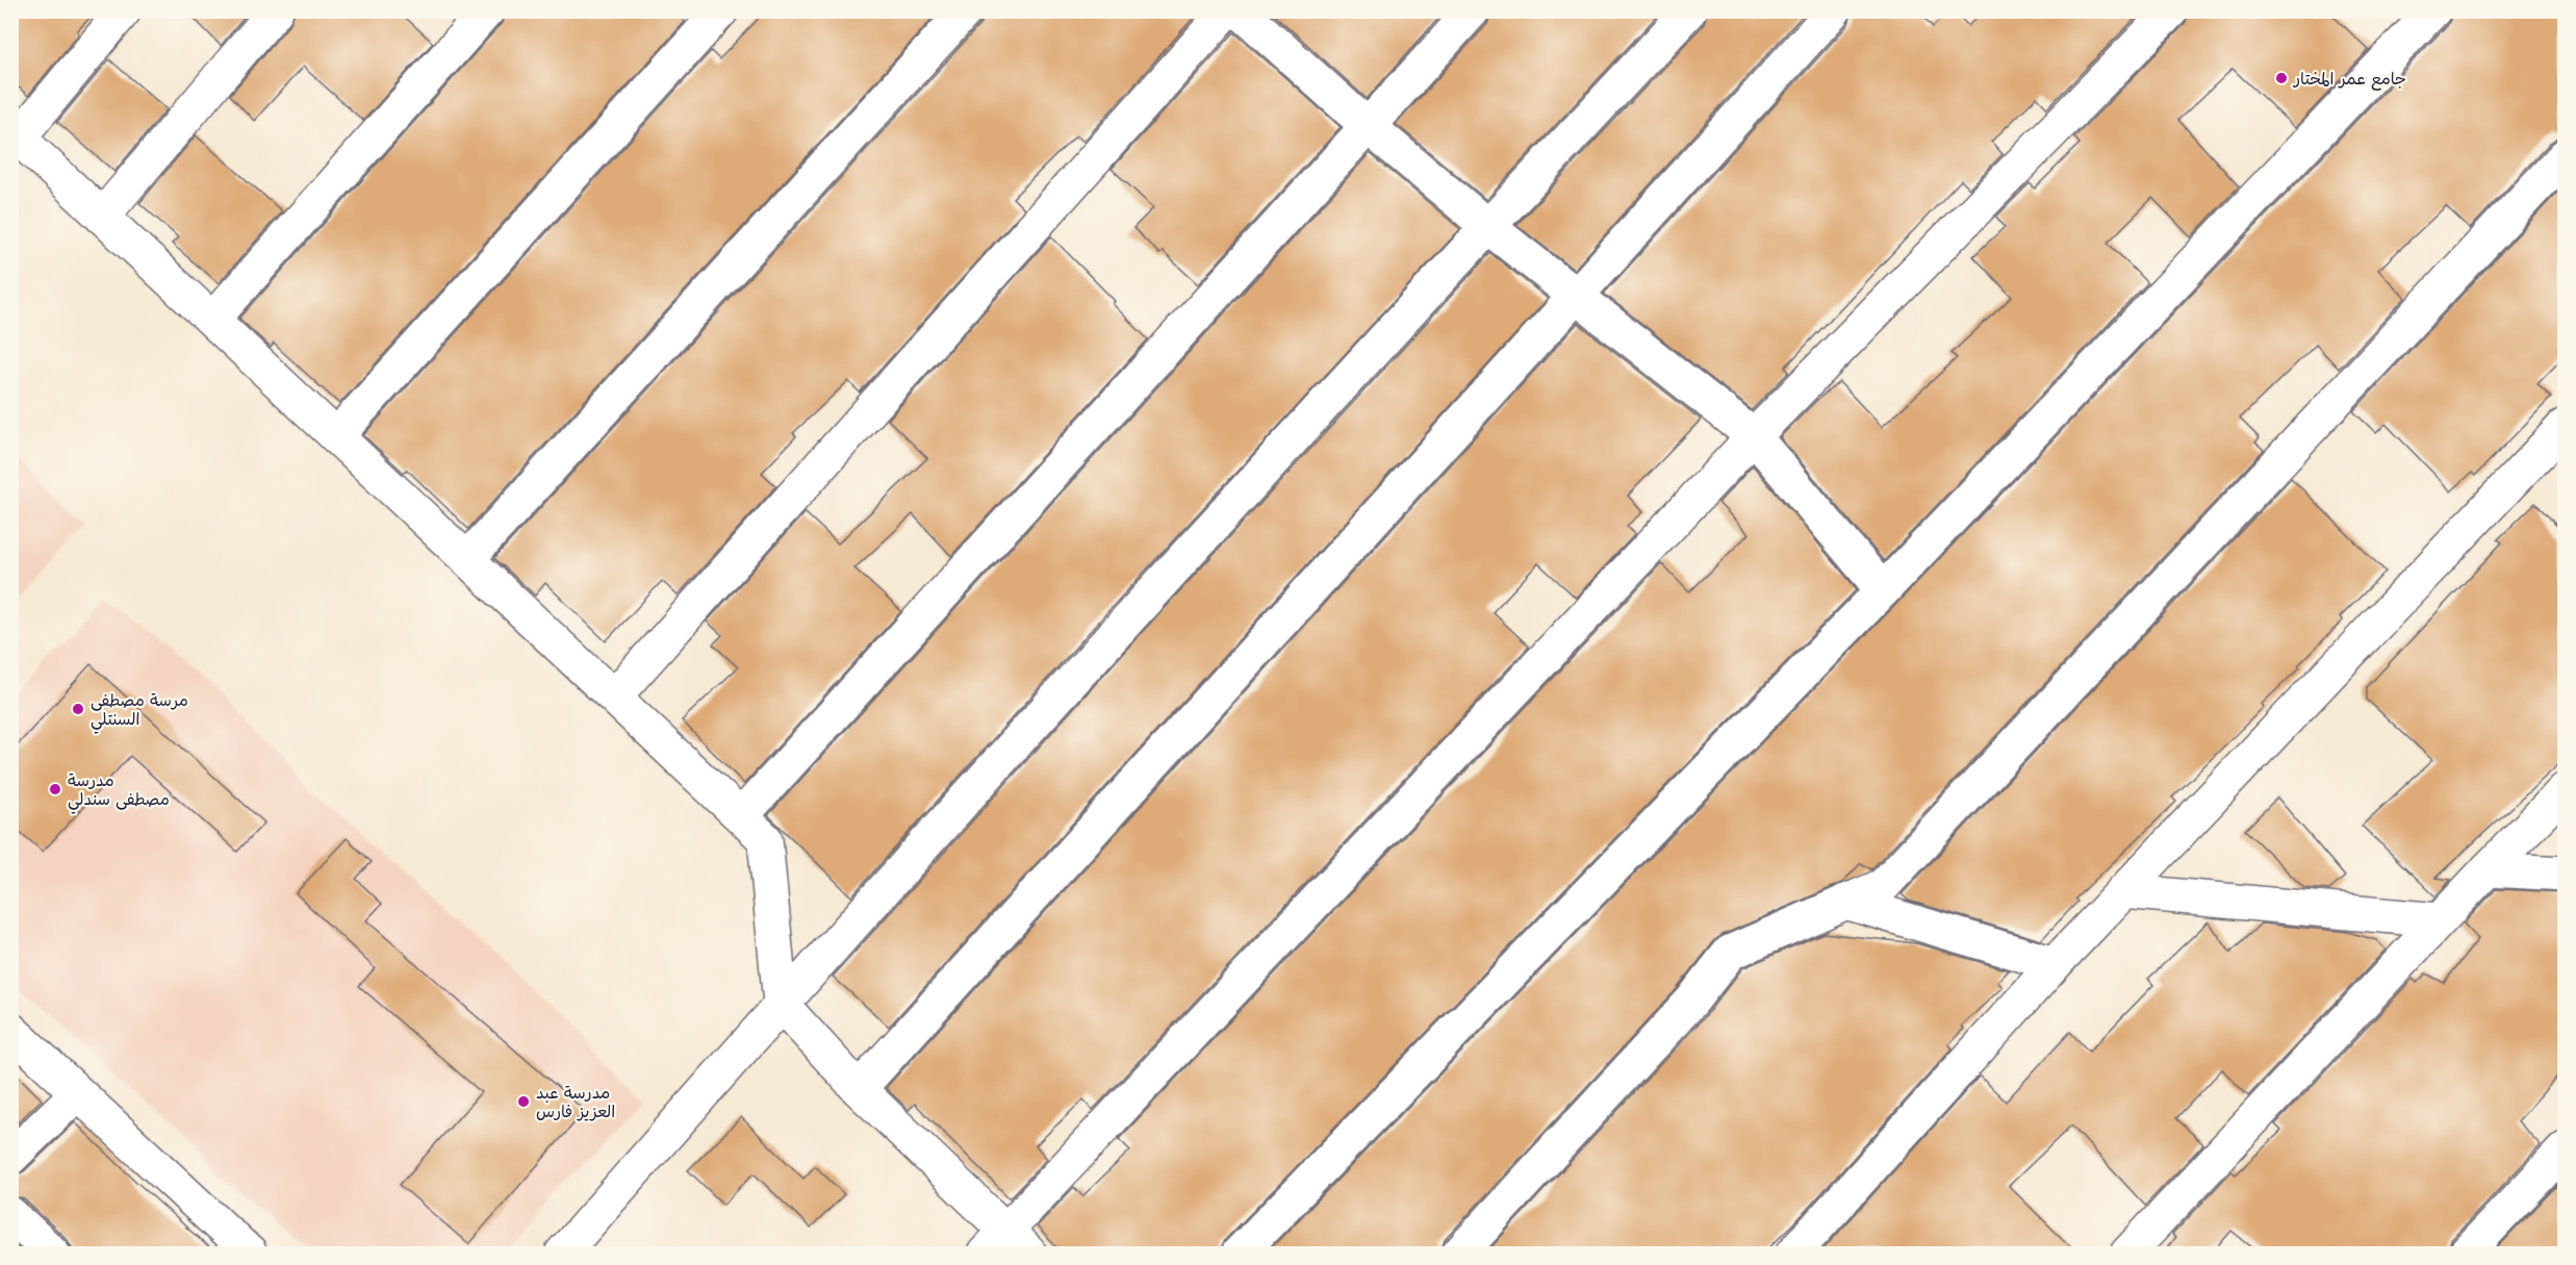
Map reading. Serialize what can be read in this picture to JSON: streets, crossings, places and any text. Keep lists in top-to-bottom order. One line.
{"places":["جامع عمر المختار","مرسة مصطفى السنتلي","مدرسة مصطفى سندلي","مدرسة عبد العزيز فارس"]}
